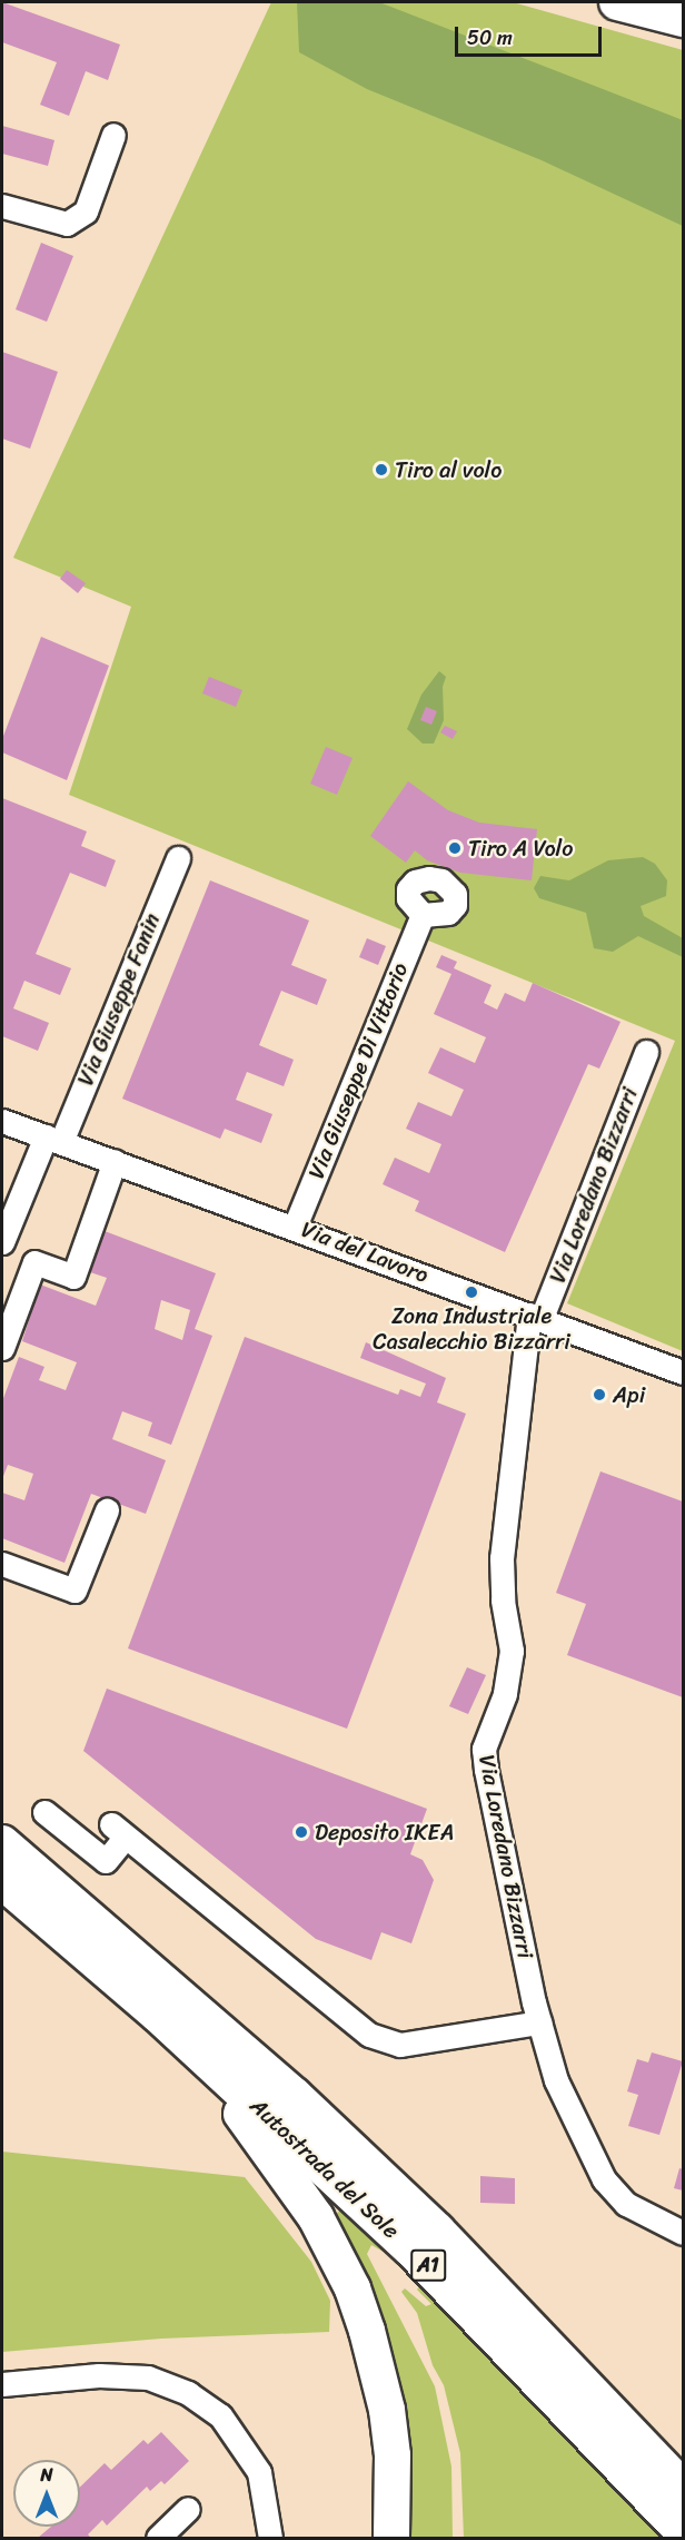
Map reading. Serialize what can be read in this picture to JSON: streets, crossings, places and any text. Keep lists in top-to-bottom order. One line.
{"streets":{"highway":["Autostrada del Sole","A1"],"street":["Via Giuseppe Fanin","Via Giuseppe Di Vittorio","Via Loredano Bizzarri","Via del Lavoro"]},"crossings":[["Via Giuseppe Fanin","Via del Lavoro"],["Via Giuseppe Di Vittorio","Via del Lavoro"],["Via Loredano Bizzarri","Via del Lavoro"]],"places":["Tiro al volo","Tiro A Volo","Zona Industriale Casalecchio Bizzarri","Api","Deposito IKEA"],"scale_bar":"50 m","north":"top"}
